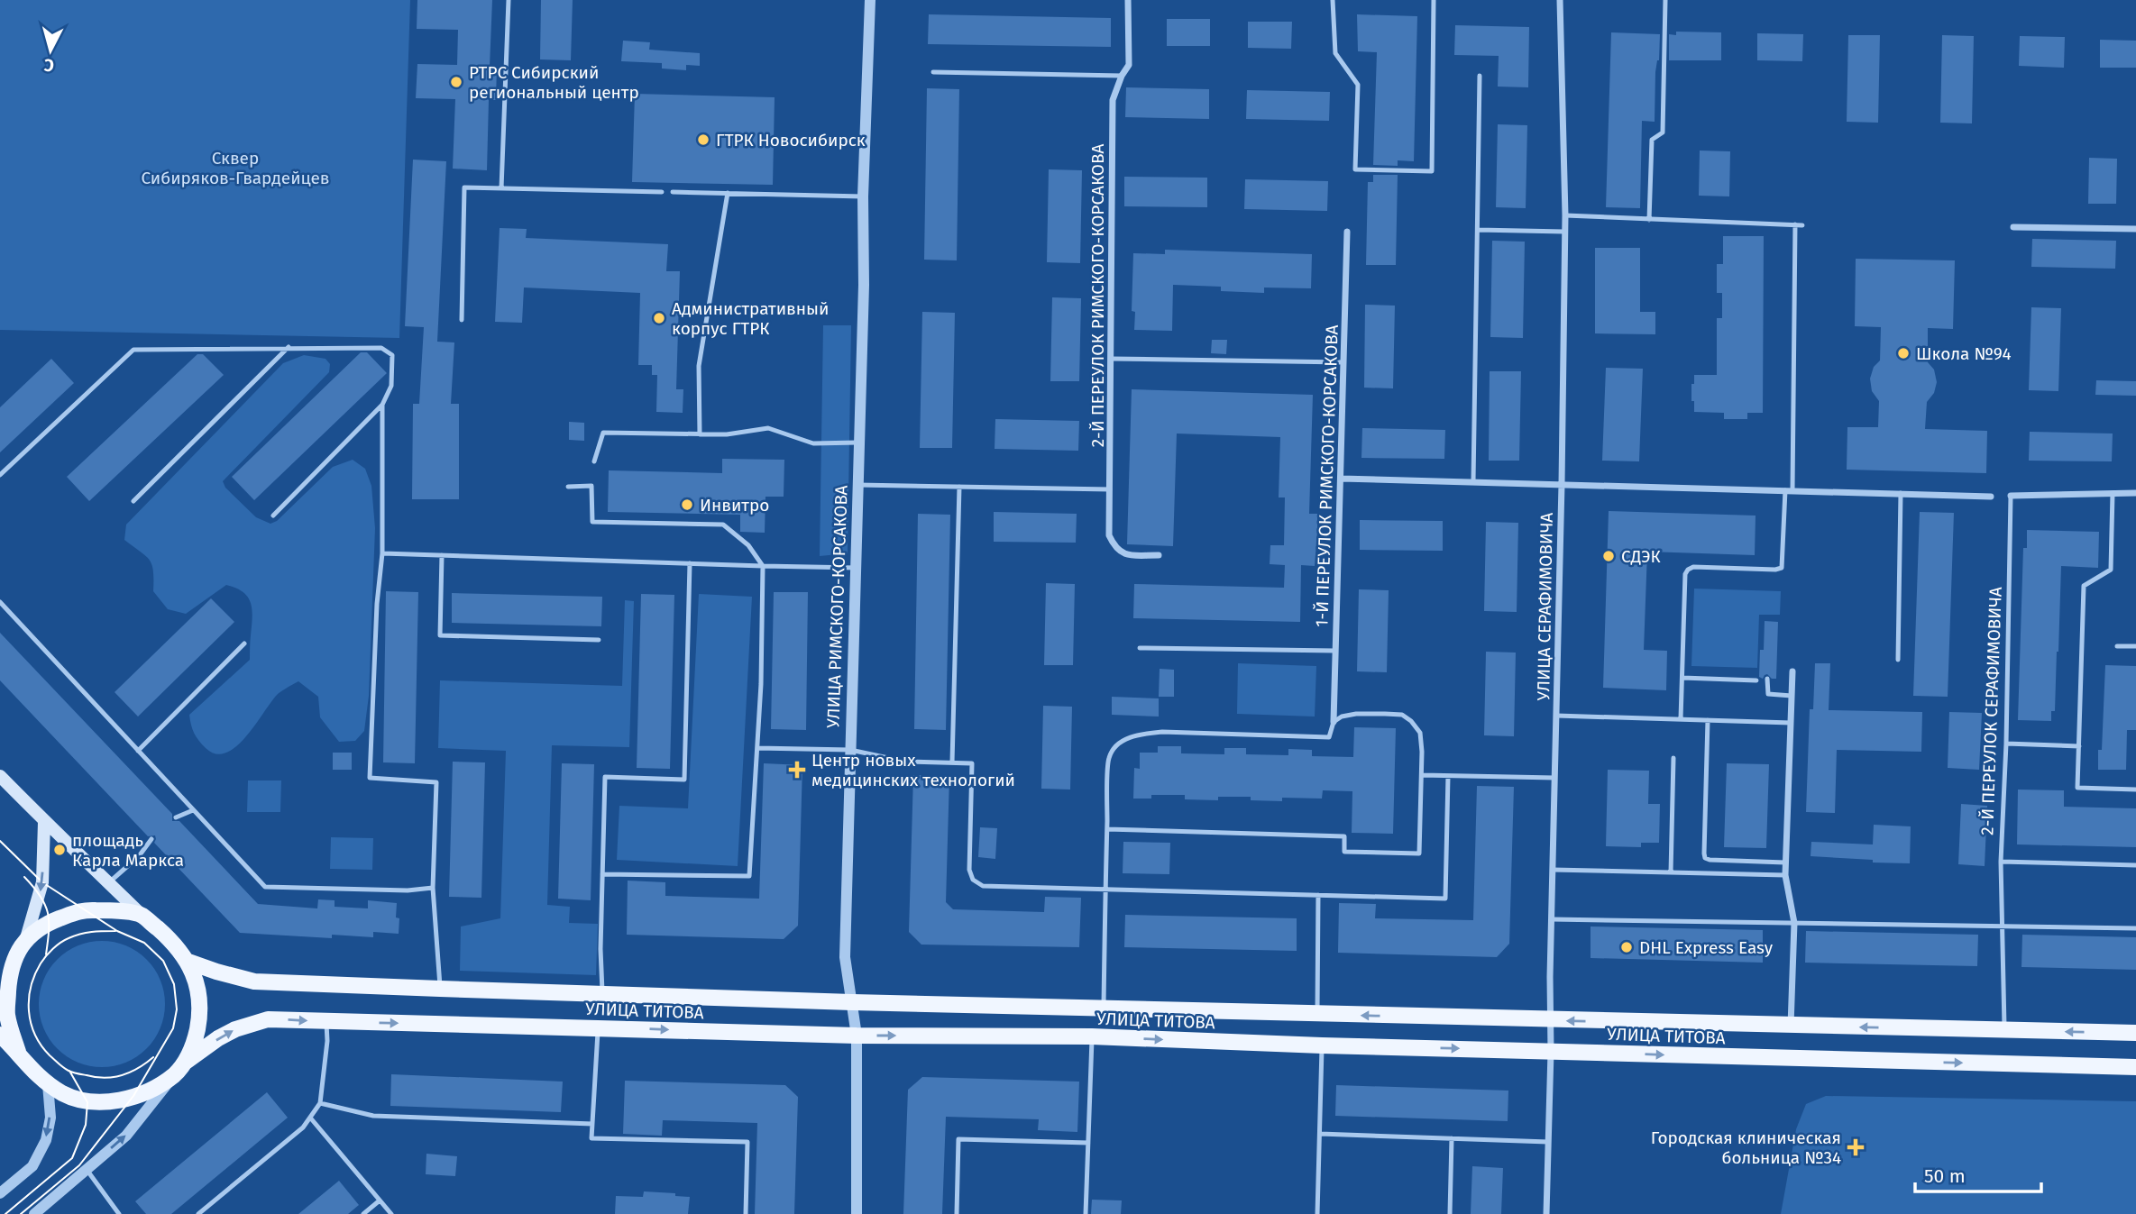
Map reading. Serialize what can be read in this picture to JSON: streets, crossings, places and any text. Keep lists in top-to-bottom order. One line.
{"streets":{"main road":["УЛИЦА ТИТОВА"],"street":["2-Й ПЕРЕУЛОК РИМСКОГО-КОРСАКОВА","1-Й ПЕРЕУЛОК РИМСКОГО-КОРСАКОВА","УЛИЦА РИМСКОГО-КОРСАКОВА","УЛИЦА СЕРАФИМОВИЧА"],"lane":["2-Й ПЕРЕУЛОК СЕРАФИМОВИЧА"]},"crossings":[["УЛИЦА РИМСКОГО-КОРСАКОВА","УЛИЦА ТИТОВА"],["УЛИЦА СЕРАФИМОВИЧА","УЛИЦА ТИТОВА"],["2-Й ПЕРЕУЛОК СЕРАФИМОВИЧА","УЛИЦА ТИТОВА"]],"parks":["Сквер Сибиряков-Гвардейцев"],"places":{"other":["РТРС Сибирский региональный центр","ГТРК Новосибирск","Административный корпус ГТРК","Школа №94","Инвитро","СДЭК","площадь Карла Маркса","DHL Express Easy"],"health":["Центр новых медицинских технологий","Городская клиническая больница №34"]},"scale_bar":"50 m","north":"bottom"}
